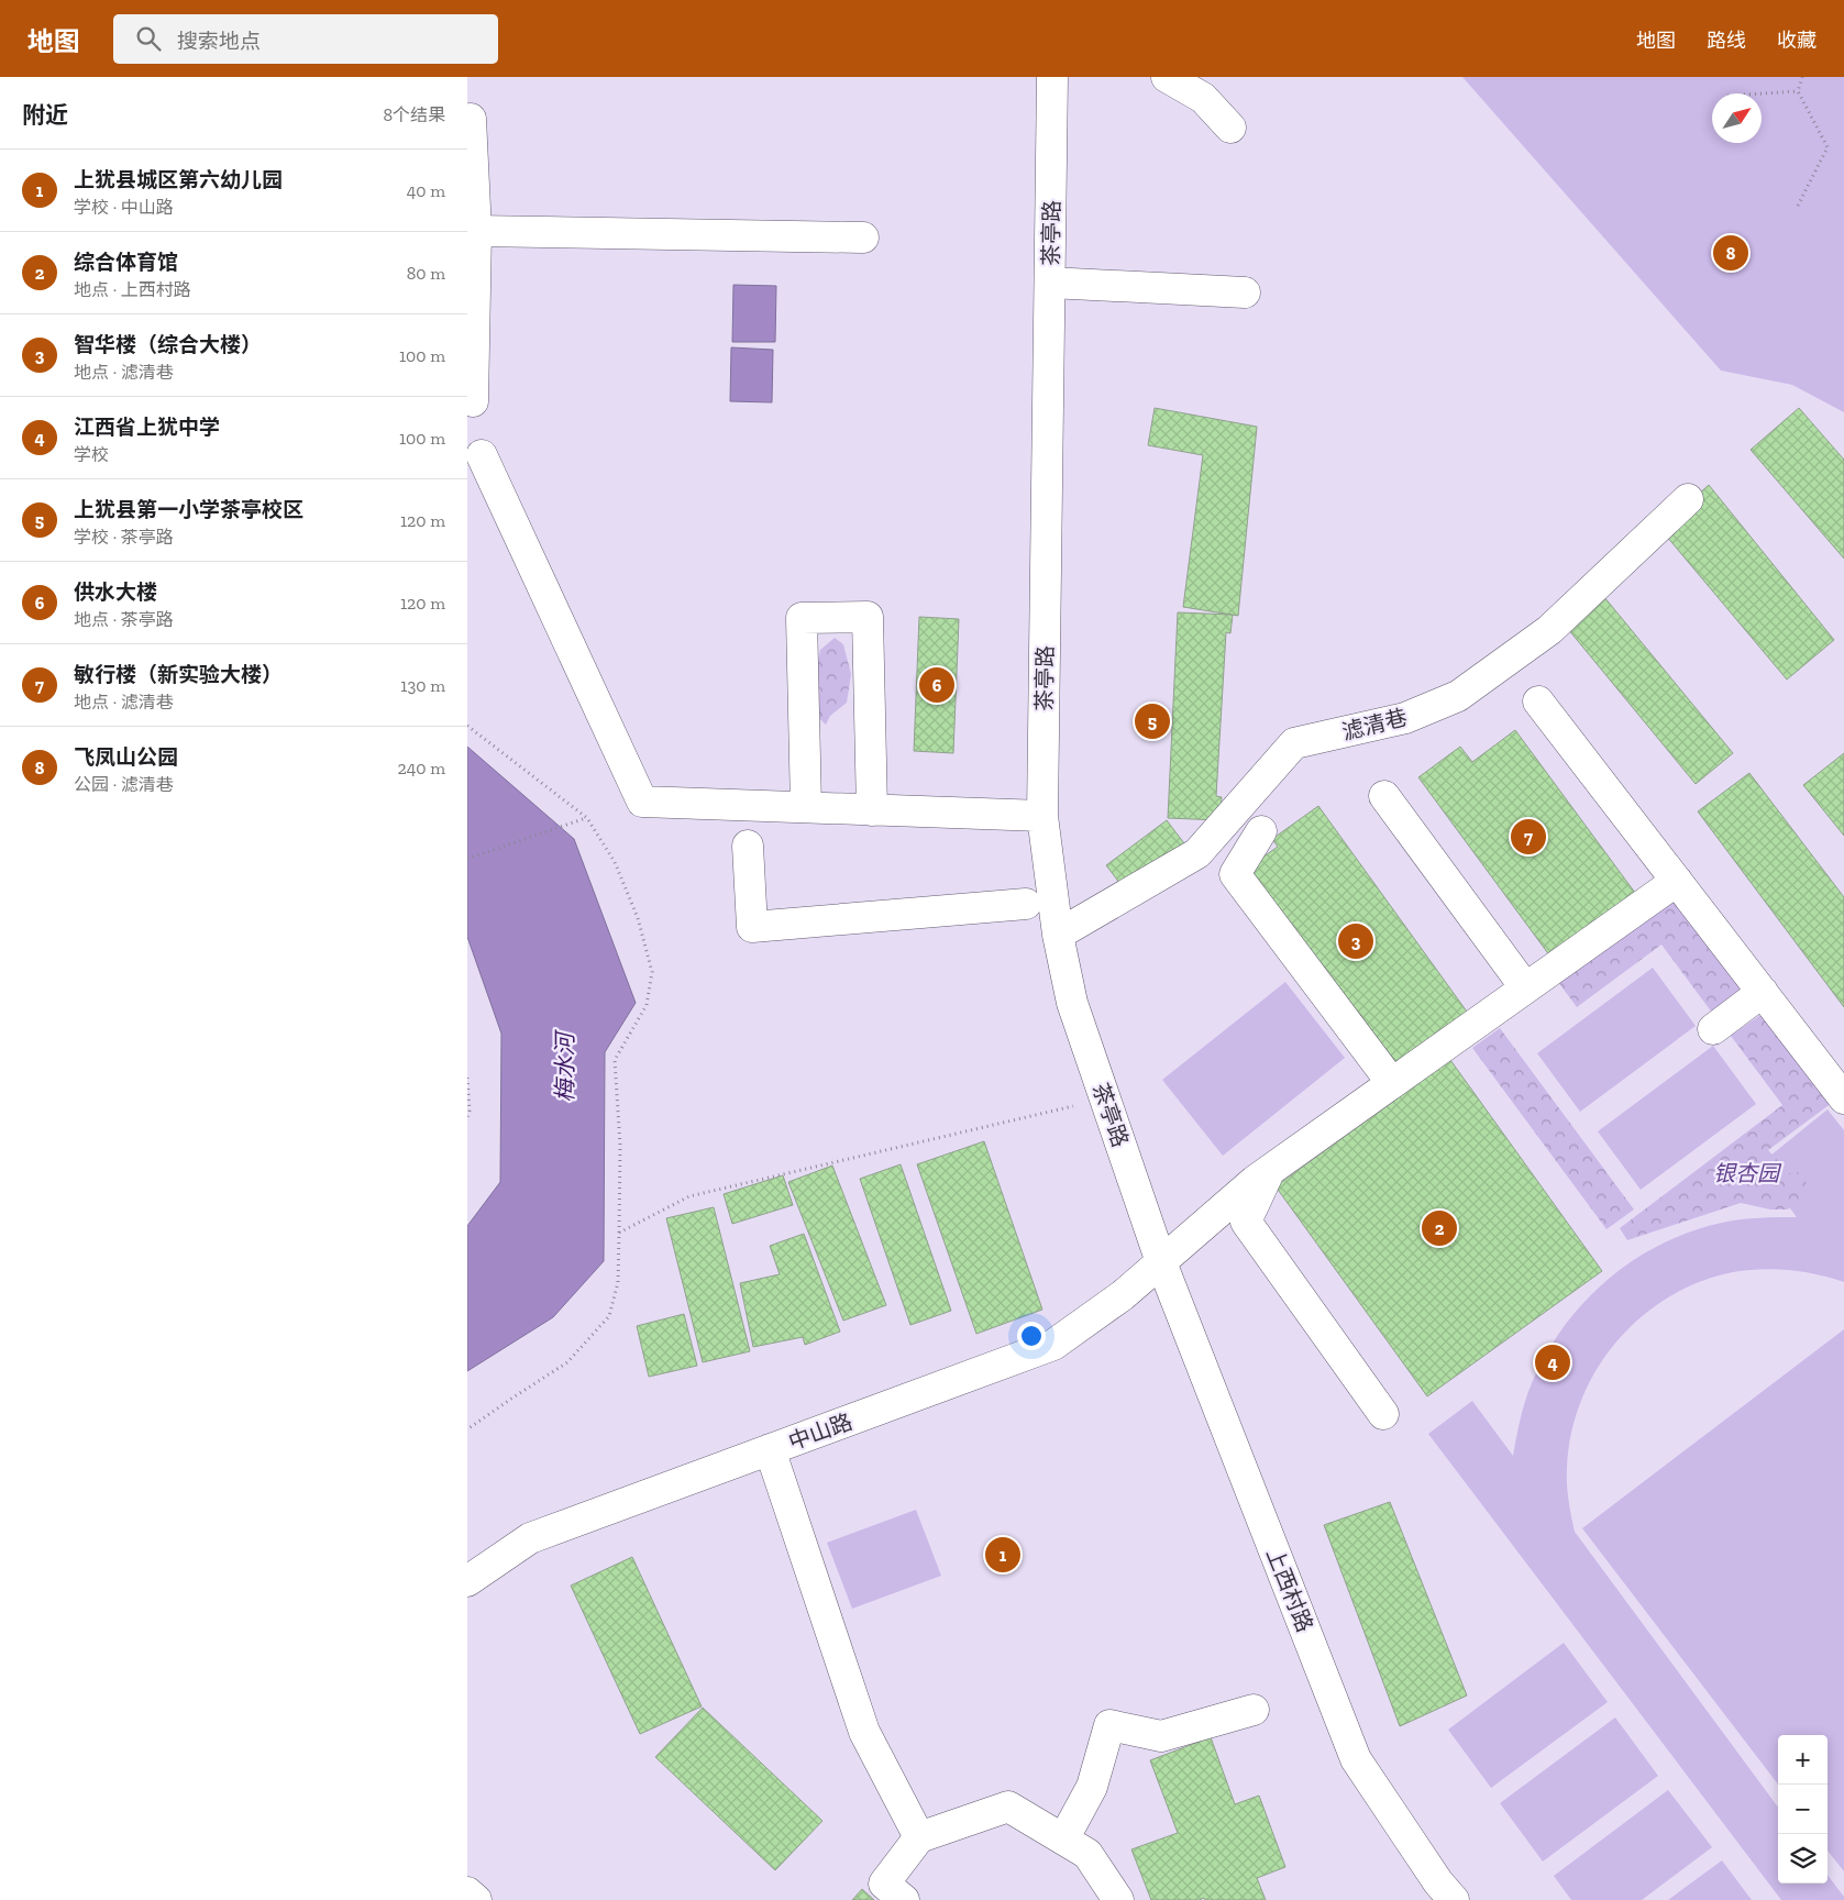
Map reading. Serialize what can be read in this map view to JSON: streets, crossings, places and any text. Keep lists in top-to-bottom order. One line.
{"streets":{"street":["茶亭路","滤清巷","中山路","上西村路"]},"crossings":[["茶亭路","滤清巷"],["茶亭路","中山路"],["茶亭路","上西村路"],["中山路","上西村路"]],"water":["梅水河"],"parks":["银杏园"],"north":"top right","page":{"header":"地图","search":"搜索地点","nav":["地图","路线","收藏"],"heading":["附近","8个结果"],"list":[{"mark":"1","name":"上犹县城区第六幼儿园","note":"学校 · 中山路","value":"40 m"},{"mark":"2","name":"综合体育馆","note":"地点 · 上西村路","value":"80 m"},{"mark":"3","name":"智华楼（综合大楼）","note":"地点 · 滤清巷","value":"100 m"},{"mark":"4","name":"江西省上犹中学","note":"学校","value":"100 m"},{"mark":"5","name":"上犹县第一小学茶亭校区","note":"学校 · 茶亭路","value":"120 m"},{"mark":"6","name":"供水大楼","note":"地点 · 茶亭路","value":"120 m"},{"mark":"7","name":"敏行楼（新实验大楼）","note":"地点 · 滤清巷","value":"130 m"},{"mark":"8","name":"飞凤山公园","note":"公园 · 滤清巷","value":"240 m"}],"pins":["8","6","5","7","3","2","4","1"],"map_buttons":["+","−"]}}
